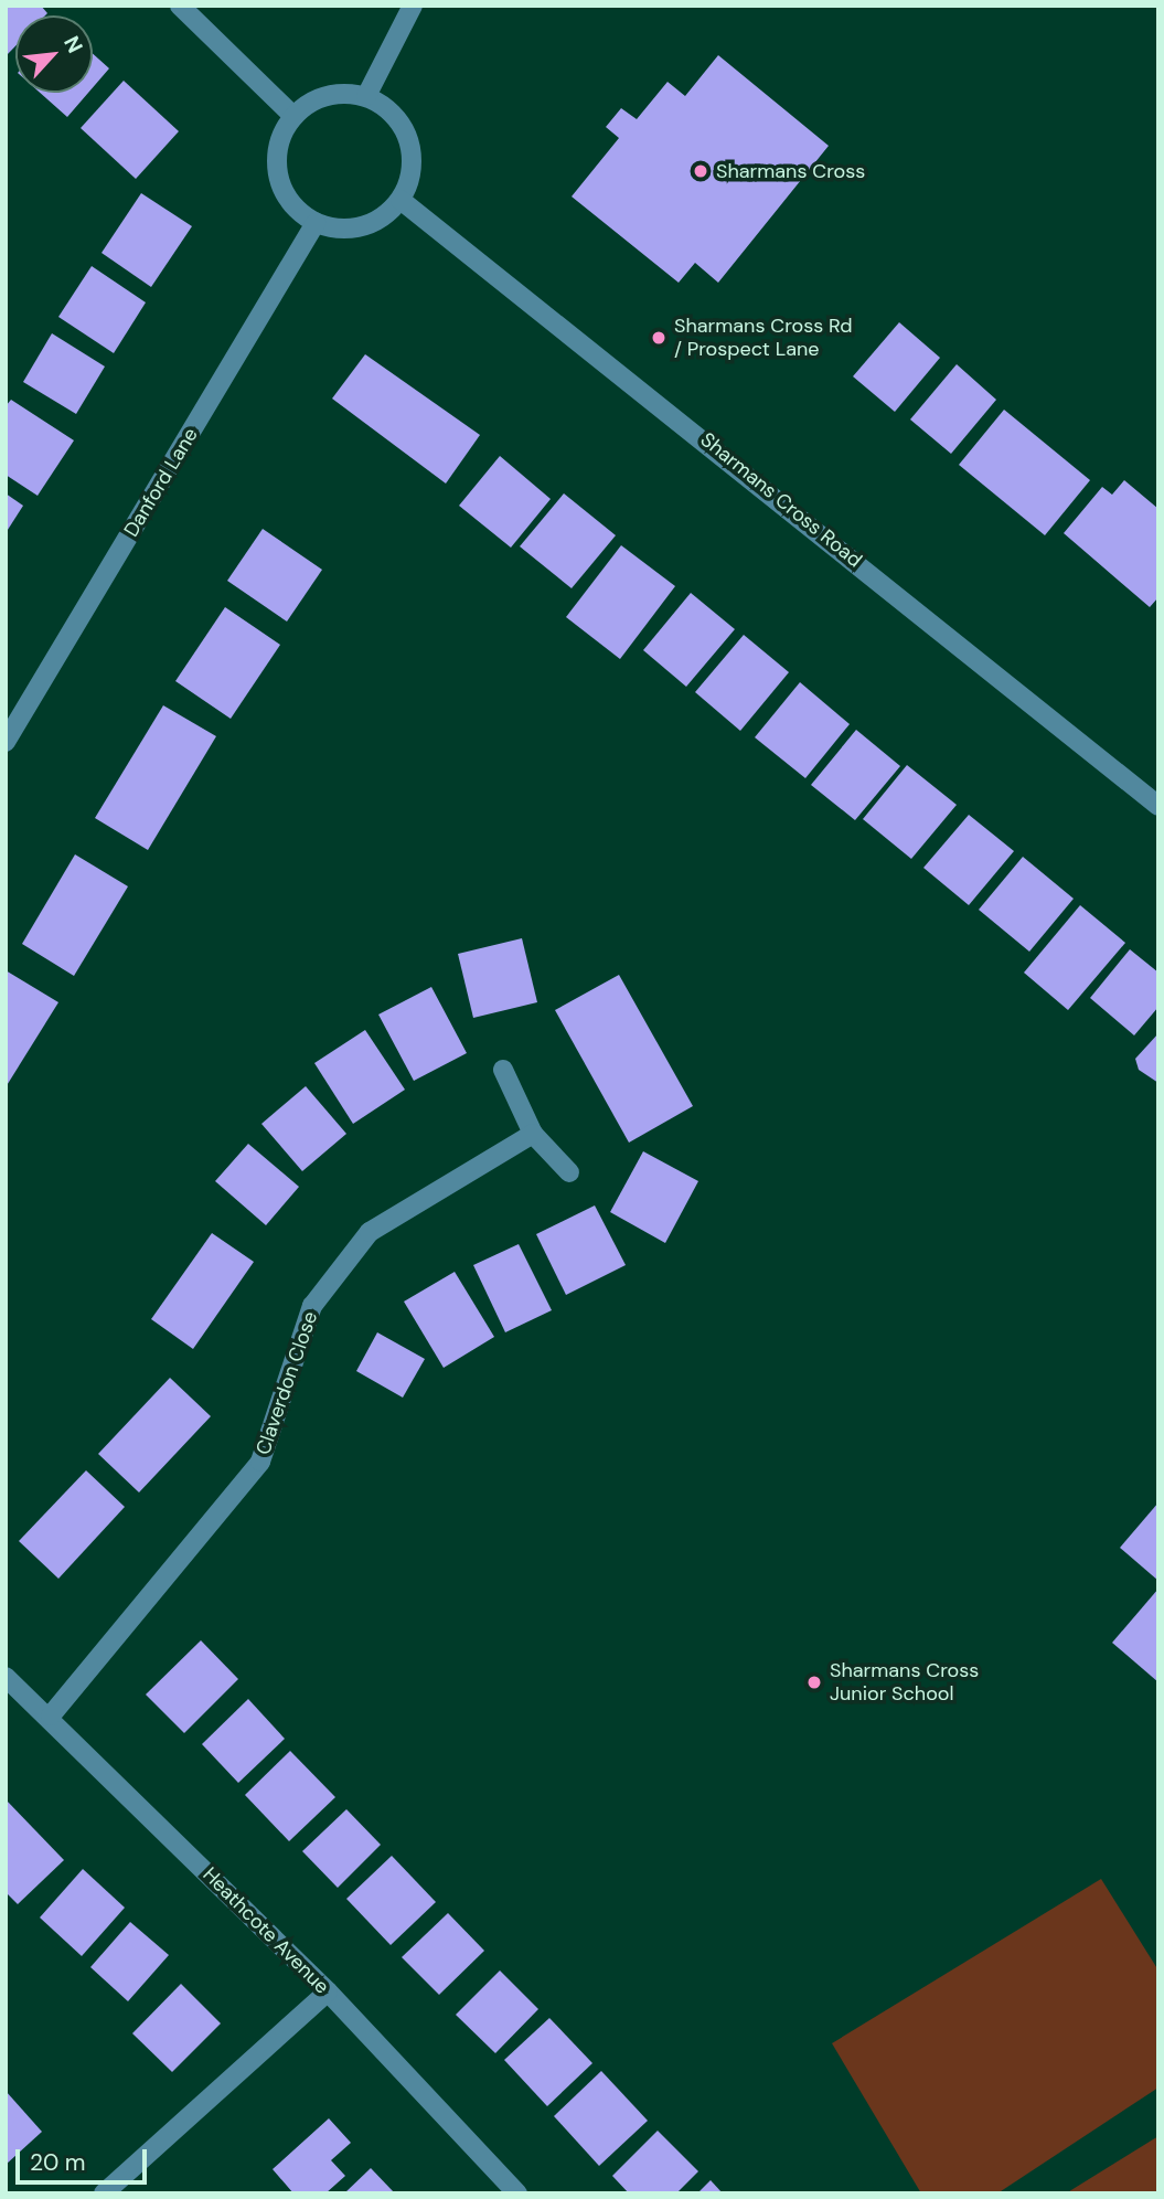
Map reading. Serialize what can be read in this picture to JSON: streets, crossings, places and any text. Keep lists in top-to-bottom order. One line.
{"streets":{"street":["Danford Lane","Sharmans Cross Road","Claverdon Close","Heathcote Avenue"]},"crossings":[["Danford Lane","Sharmans Cross Road"],["Claverdon Close","Heathcote Avenue"]],"places":["Sharmans Cross","Sharmans Cross Rd / Prospect Lane","Sharmans Cross Junior School"],"scale_bar":"20 m","north":"top right"}
